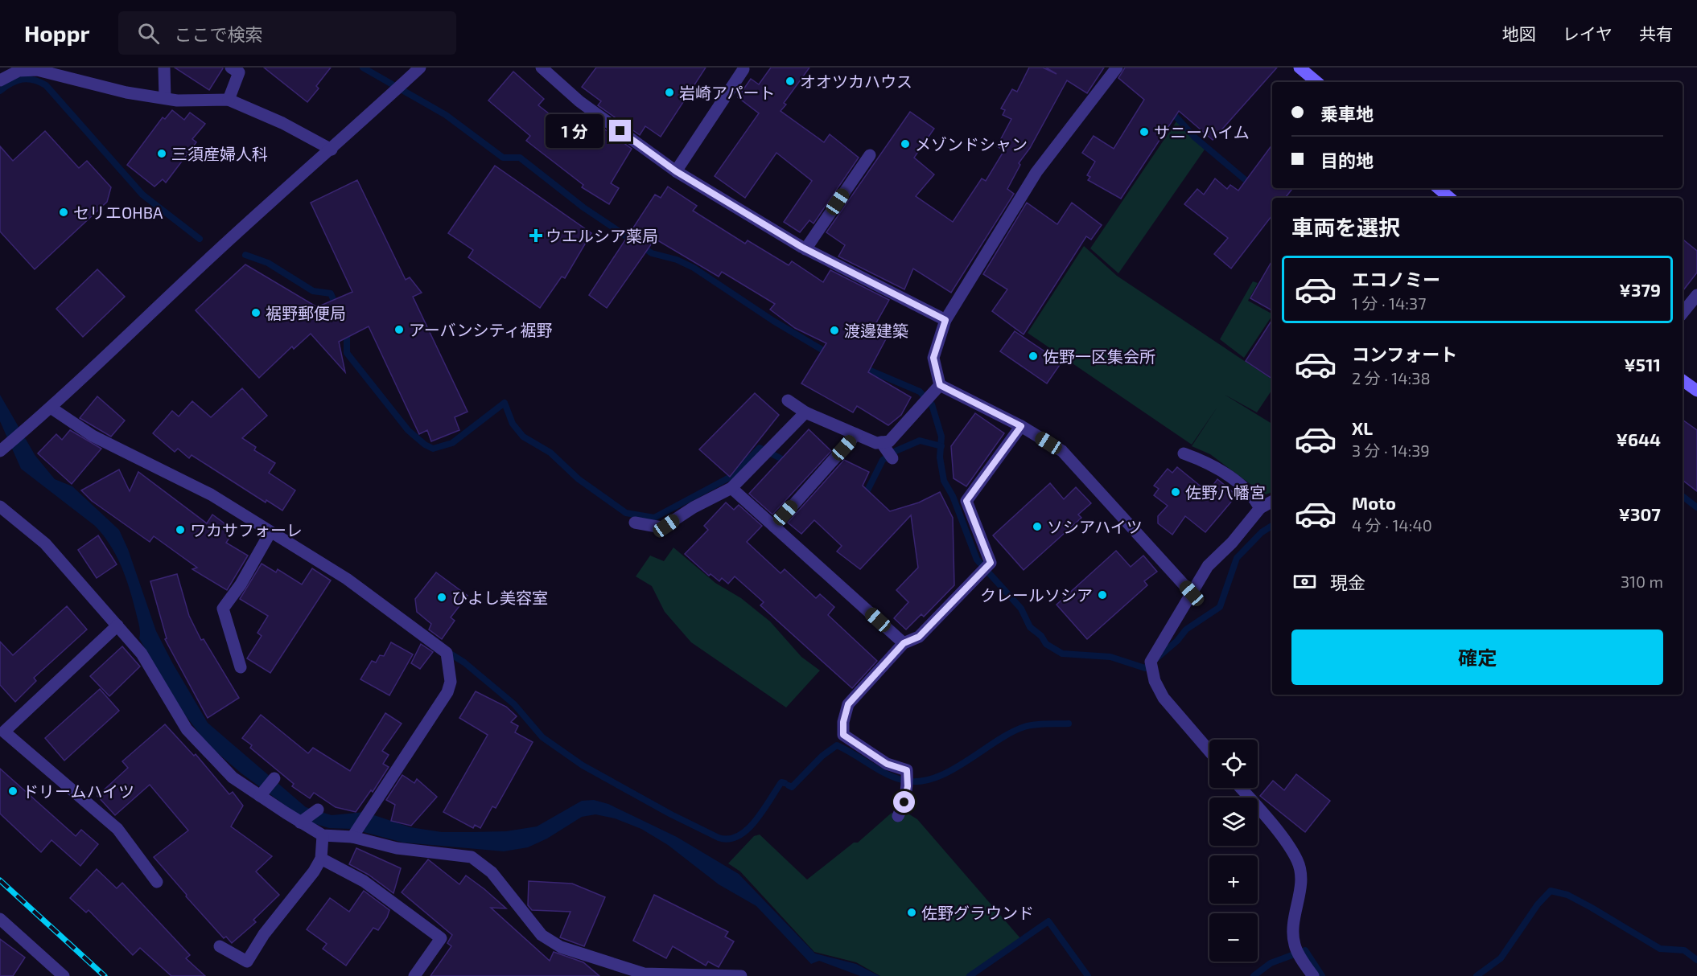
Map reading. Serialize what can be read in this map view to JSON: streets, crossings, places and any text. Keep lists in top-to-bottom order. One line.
{"places":{"other":["オオツカハウス","岩崎アパート","サニーハイム","メゾンドシャン","三須産婦人科","セリエOHBA","裾野郵便局","アーバンシティ裾野","渡邊建築","佐野一区集会所","佐野八幡宮","ソシアハイツ","ワカサフォーレ","クレールソシア","ひよし美容室","ドリームハイツ","佐野グラウンド"],"health":["ウエルシア薬局"]},"page":{"header":"Hoppr","search":"ここで検索","nav":["地図","レイヤ","共有"],"banner":["乗車地","目的地"],"bubble":"1 分","heading":"車両を選択","list":[{"name":"エコノミー","note":"1 分 · 14:37","value":"¥379"},{"name":"コンフォート","note":"2 分 · 14:38","value":"¥511"},{"name":"XL","note":"3 分 · 14:39","value":"¥644"},{"name":"Moto","note":"4 分 · 14:40","value":"¥307"}],"pay":["現金","310 m"],"buttons":"確定","map_buttons":["+","−"]}}
